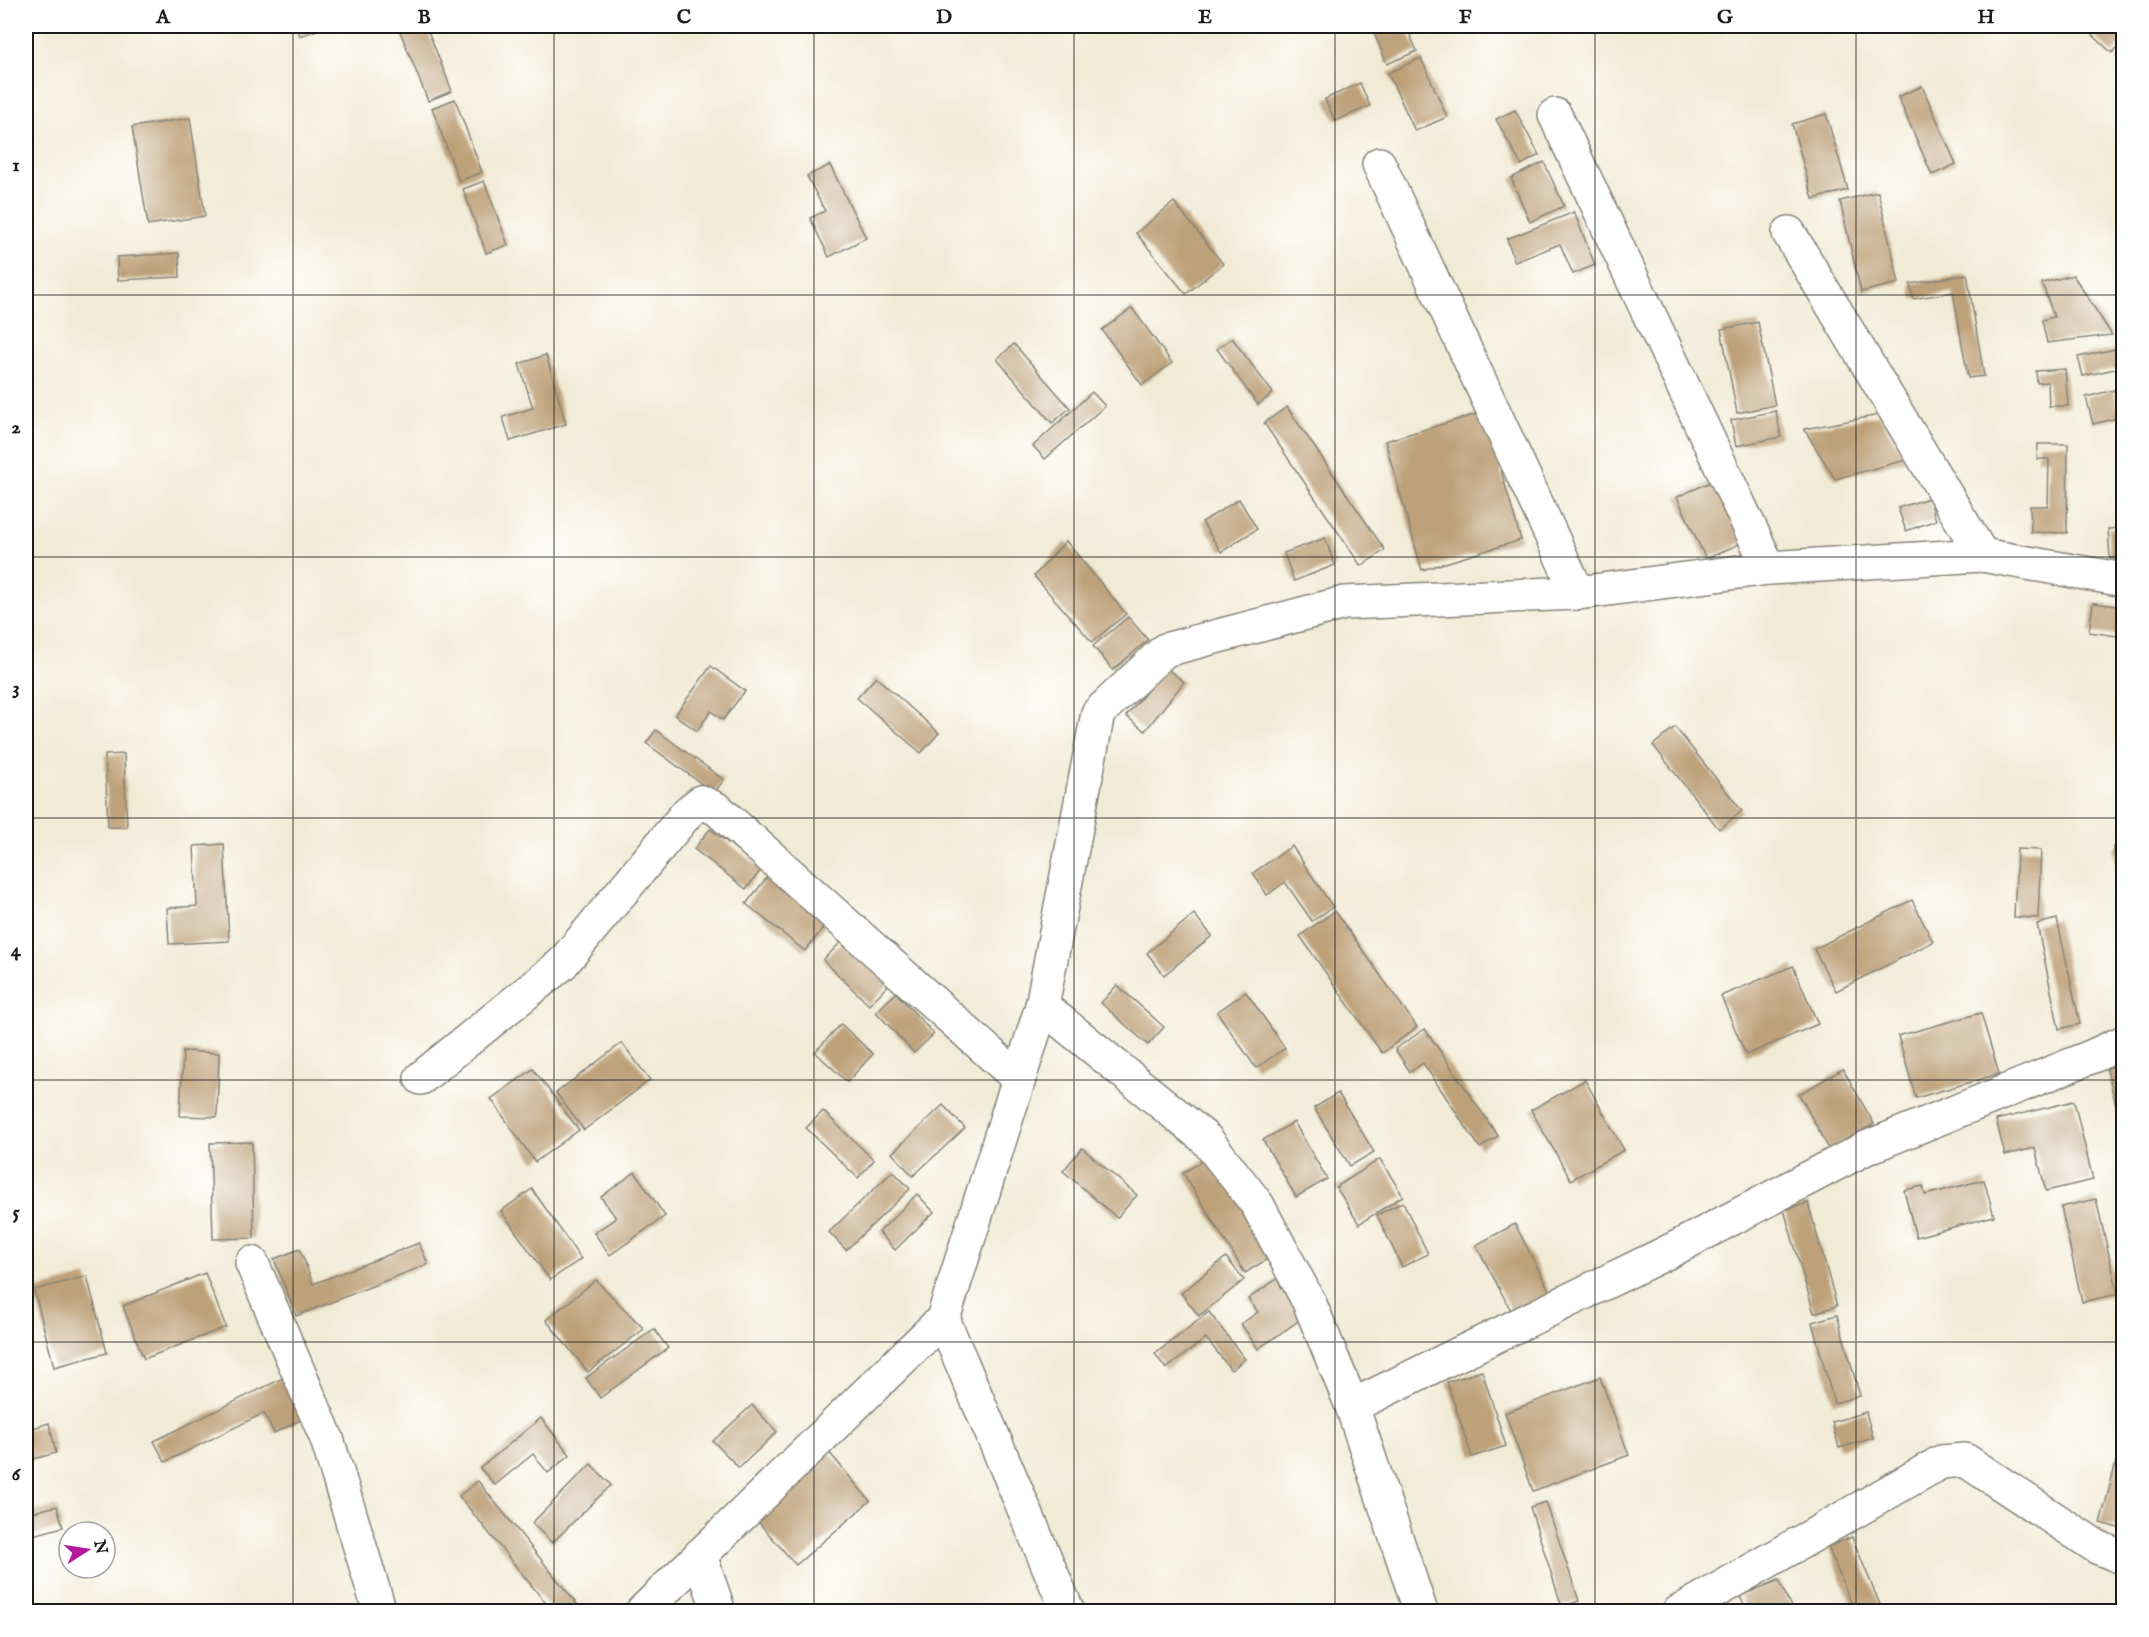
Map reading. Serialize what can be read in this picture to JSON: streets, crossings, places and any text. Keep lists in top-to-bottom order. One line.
{"north":"right","grid":{"columns":["A","B","C","D","E","F","G","H"],"rows":["1","2","3","4","5","6"]}}
